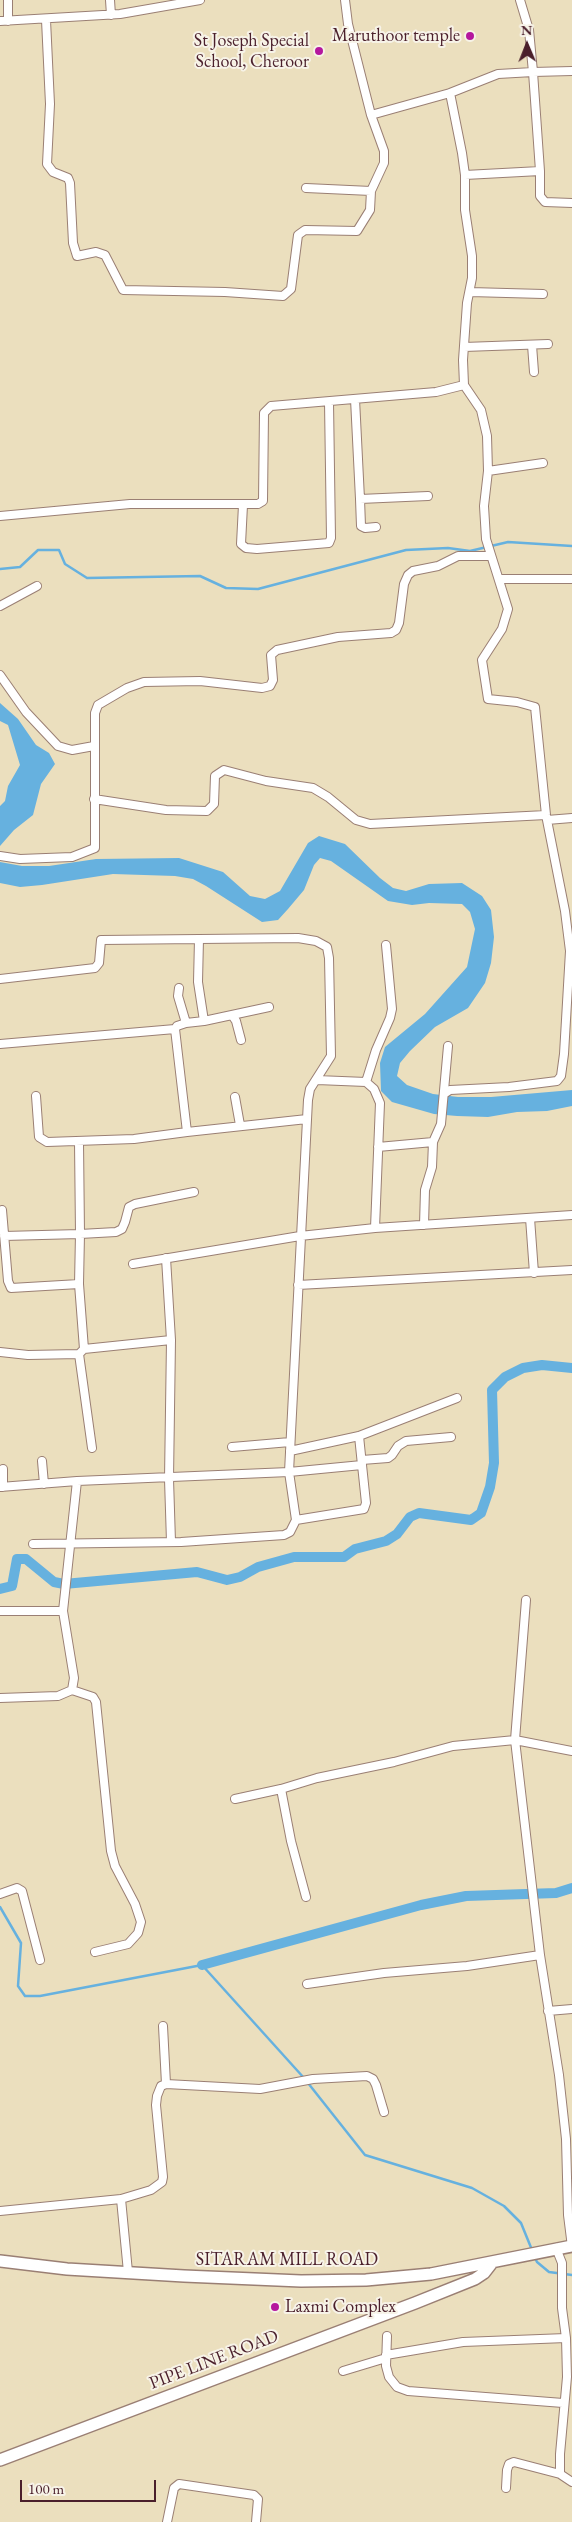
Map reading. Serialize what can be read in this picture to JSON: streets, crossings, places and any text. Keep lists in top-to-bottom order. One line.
{"streets":{"main road":["SITARAM MILL ROAD","PIPE LINE ROAD"]},"crossings":[["SITARAM MILL ROAD","PIPE LINE ROAD"]],"places":["Maruthoor temple","St Joseph Special School, Cheroor","Laxmi Complex"],"scale_bar":"100 m","north":"top"}
